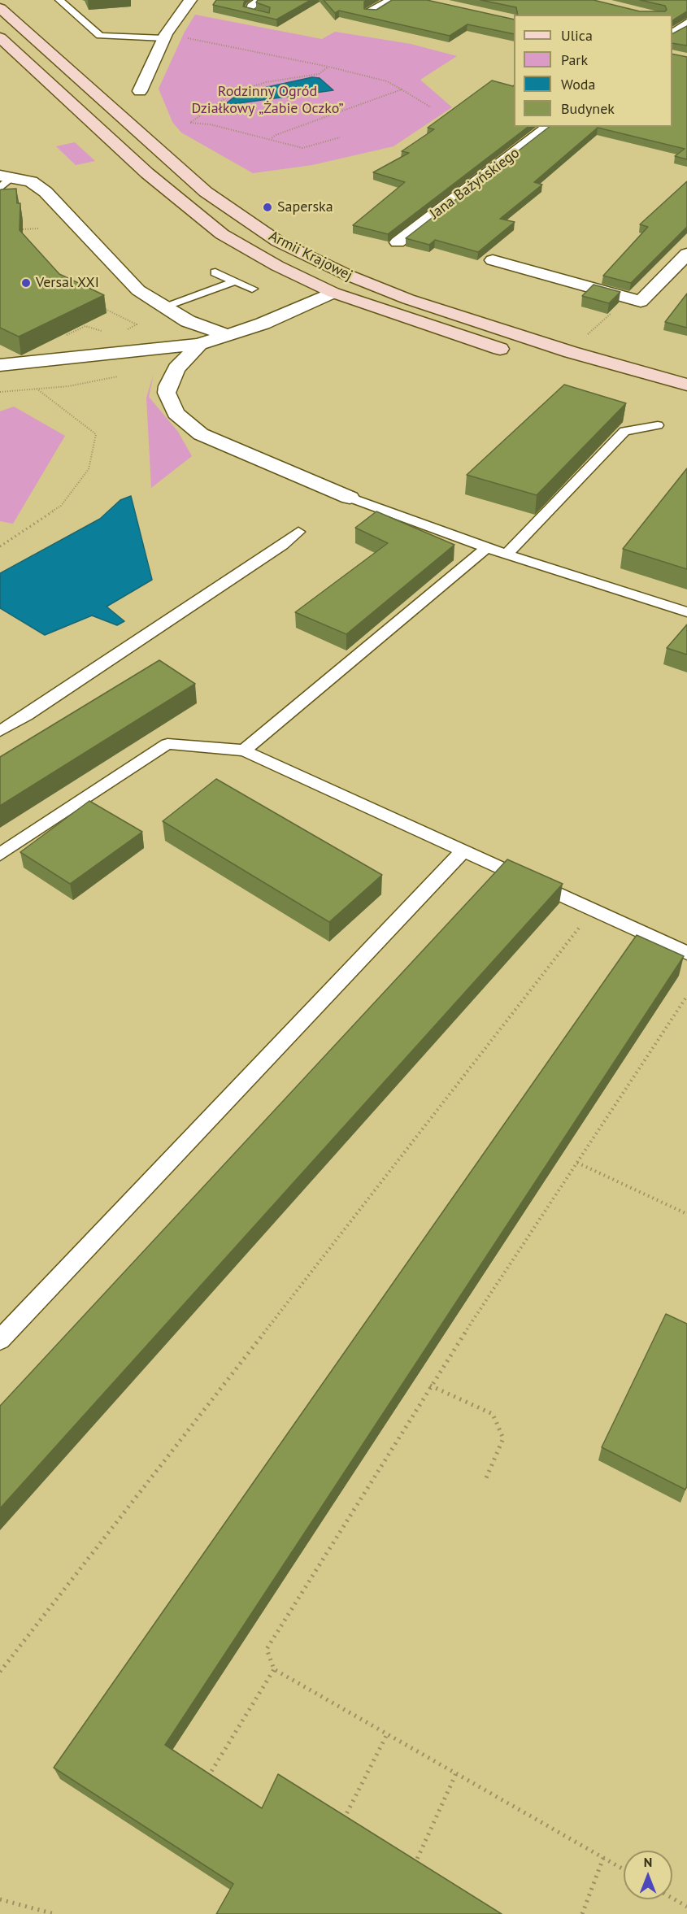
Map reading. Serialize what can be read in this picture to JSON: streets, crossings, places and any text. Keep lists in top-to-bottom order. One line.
{"streets":{"main road":["Armii Krajowej"],"street":["Jana Bażyńskiego"]},"parks":["Rodzinny Ogród Działkowy „Żabie Oczko”"],"places":["Saperska","Versal XXI"],"legend":["Ulica","Park","Woda","Budynek"],"north":"top"}
